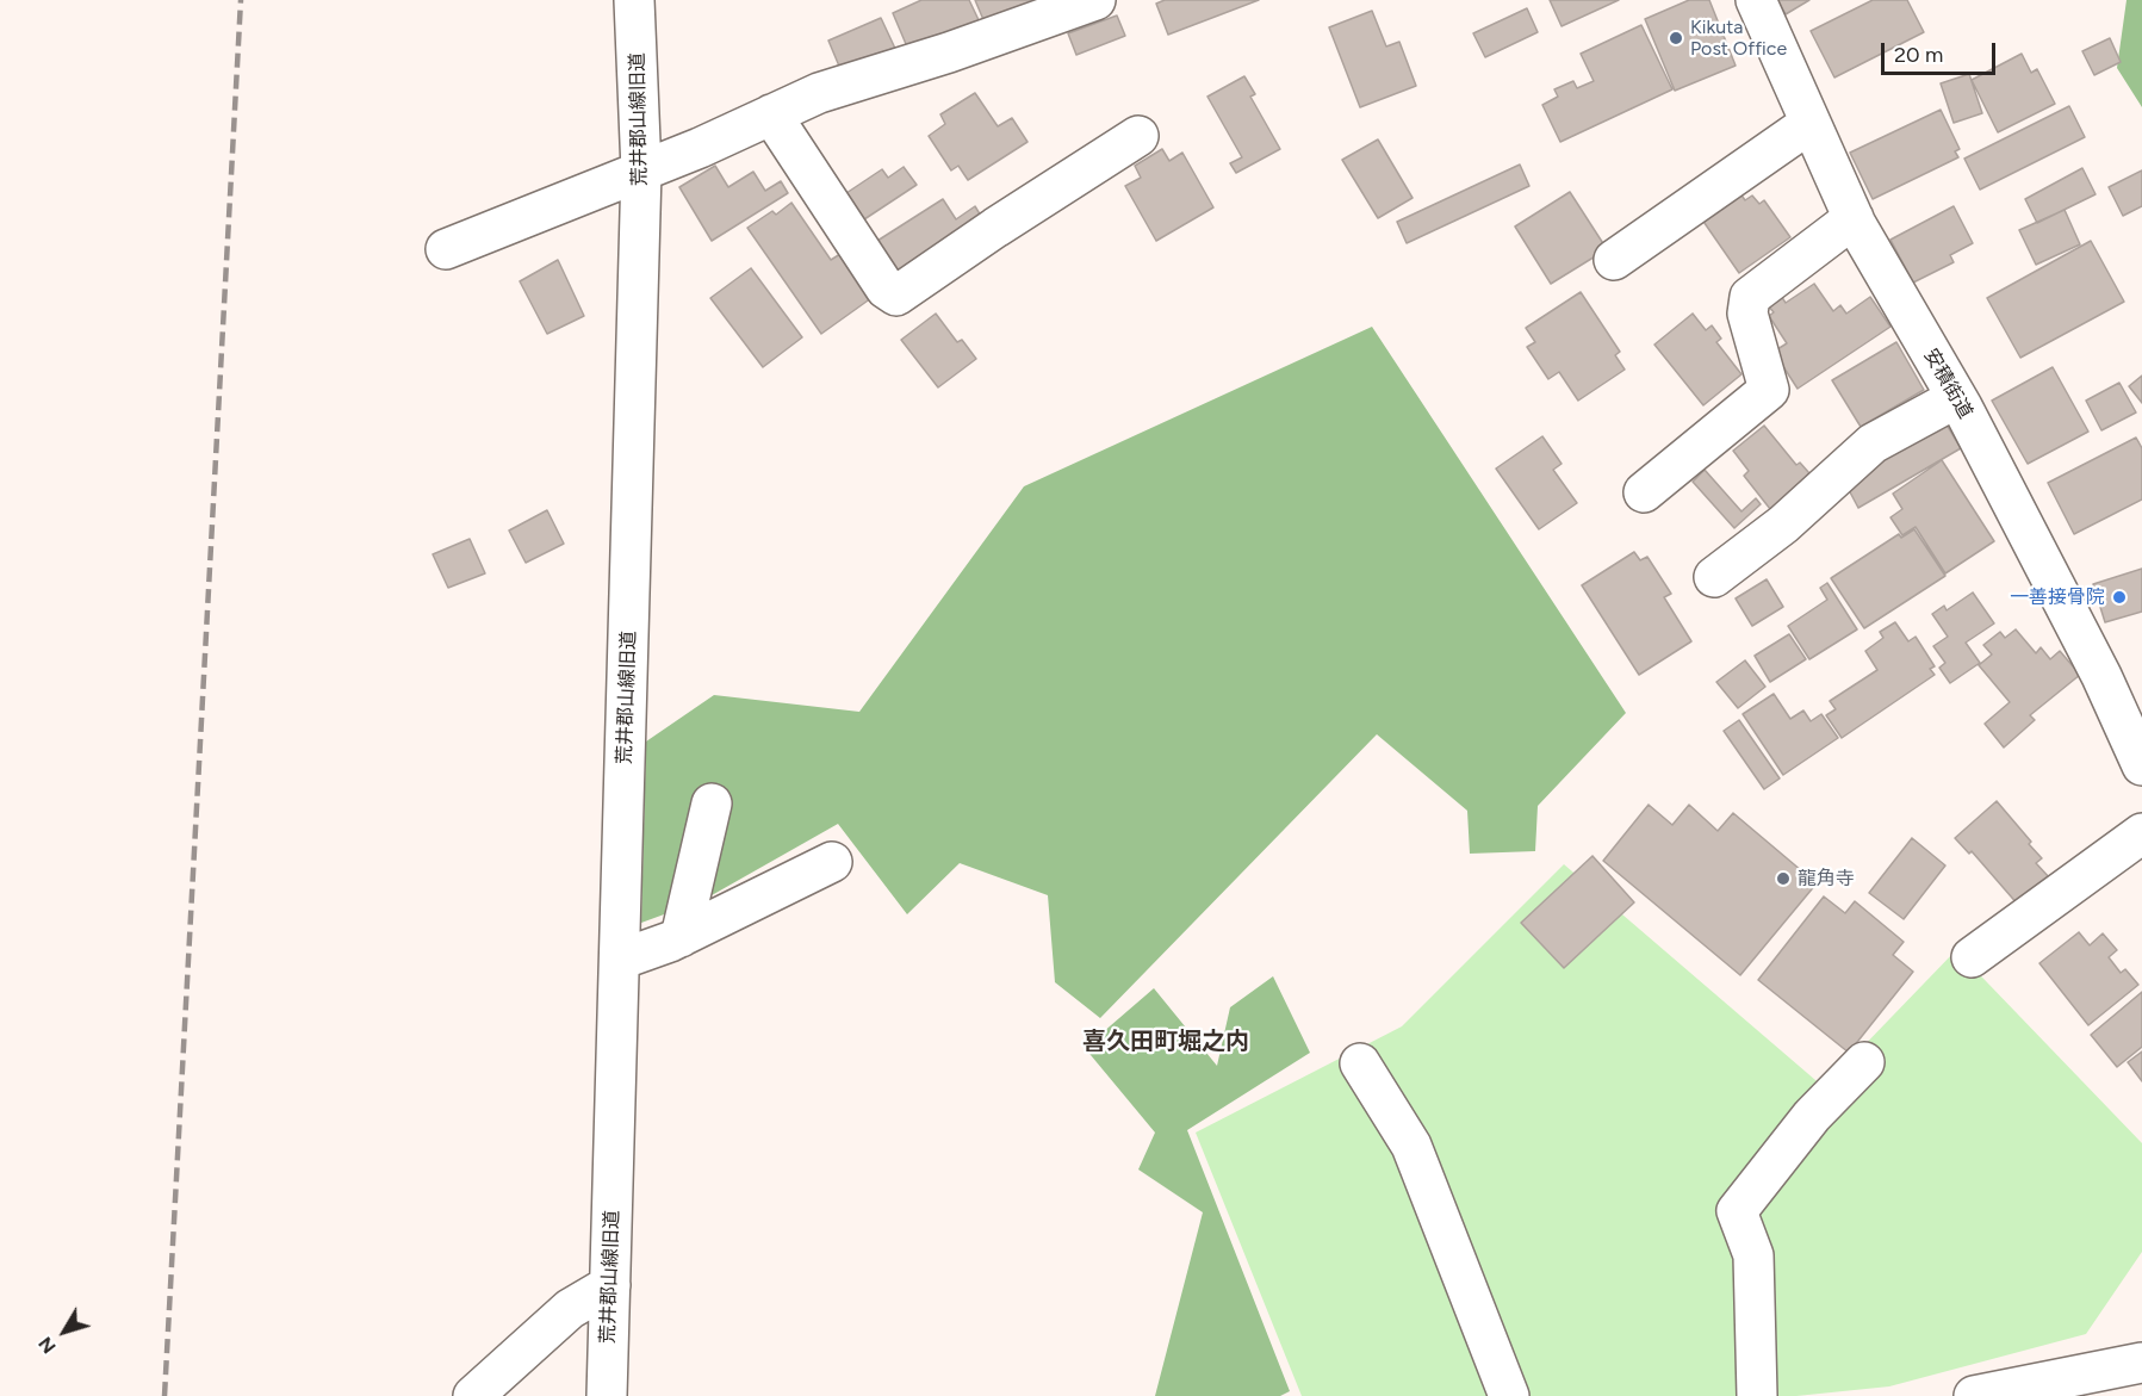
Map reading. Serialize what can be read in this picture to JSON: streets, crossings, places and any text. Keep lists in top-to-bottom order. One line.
{"streets":{"street":["荒井郡山線旧道","安積街道"]},"districts":["喜久田町堀之内"],"places":["Kikuta Post Office","一善接骨院","龍角寺"],"scale_bar":"20 m","north":"bottom left"}
